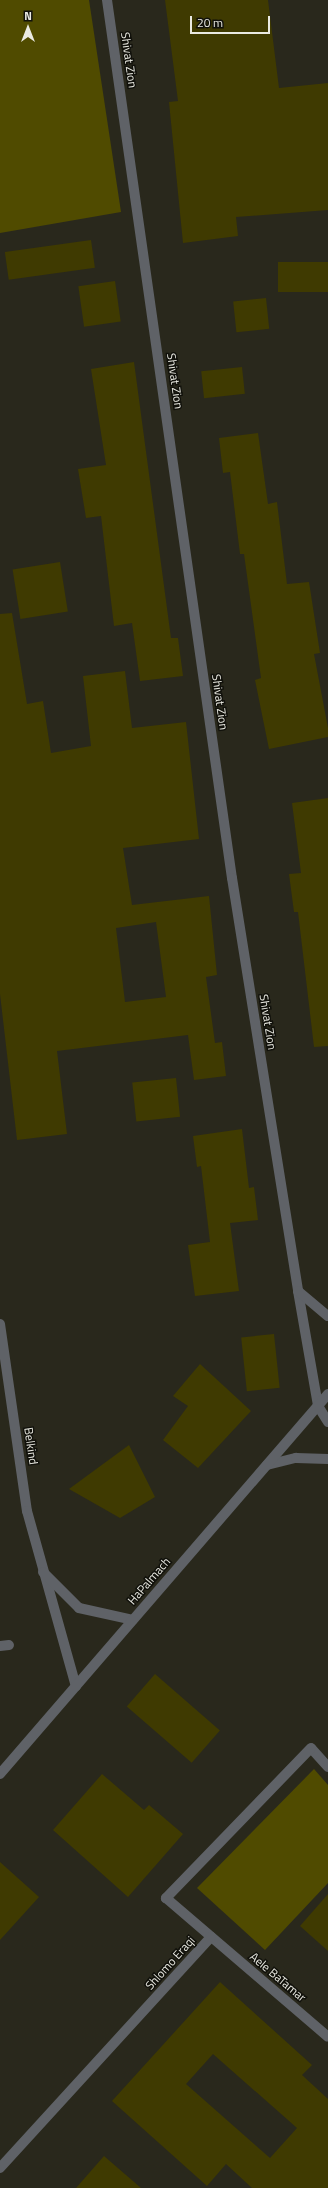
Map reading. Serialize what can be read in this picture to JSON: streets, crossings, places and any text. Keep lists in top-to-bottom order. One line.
{"streets":{"street":["Shivat Zion","Belkind","HaPalmach","Shlomo Eraqi","Aele BaTamar"]},"crossings":[["Shivat Zion","HaPalmach"],["Belkind","HaPalmach"],["Shlomo Eraqi","Aele BaTamar"]],"scale_bar":"20 m","north":"top"}
